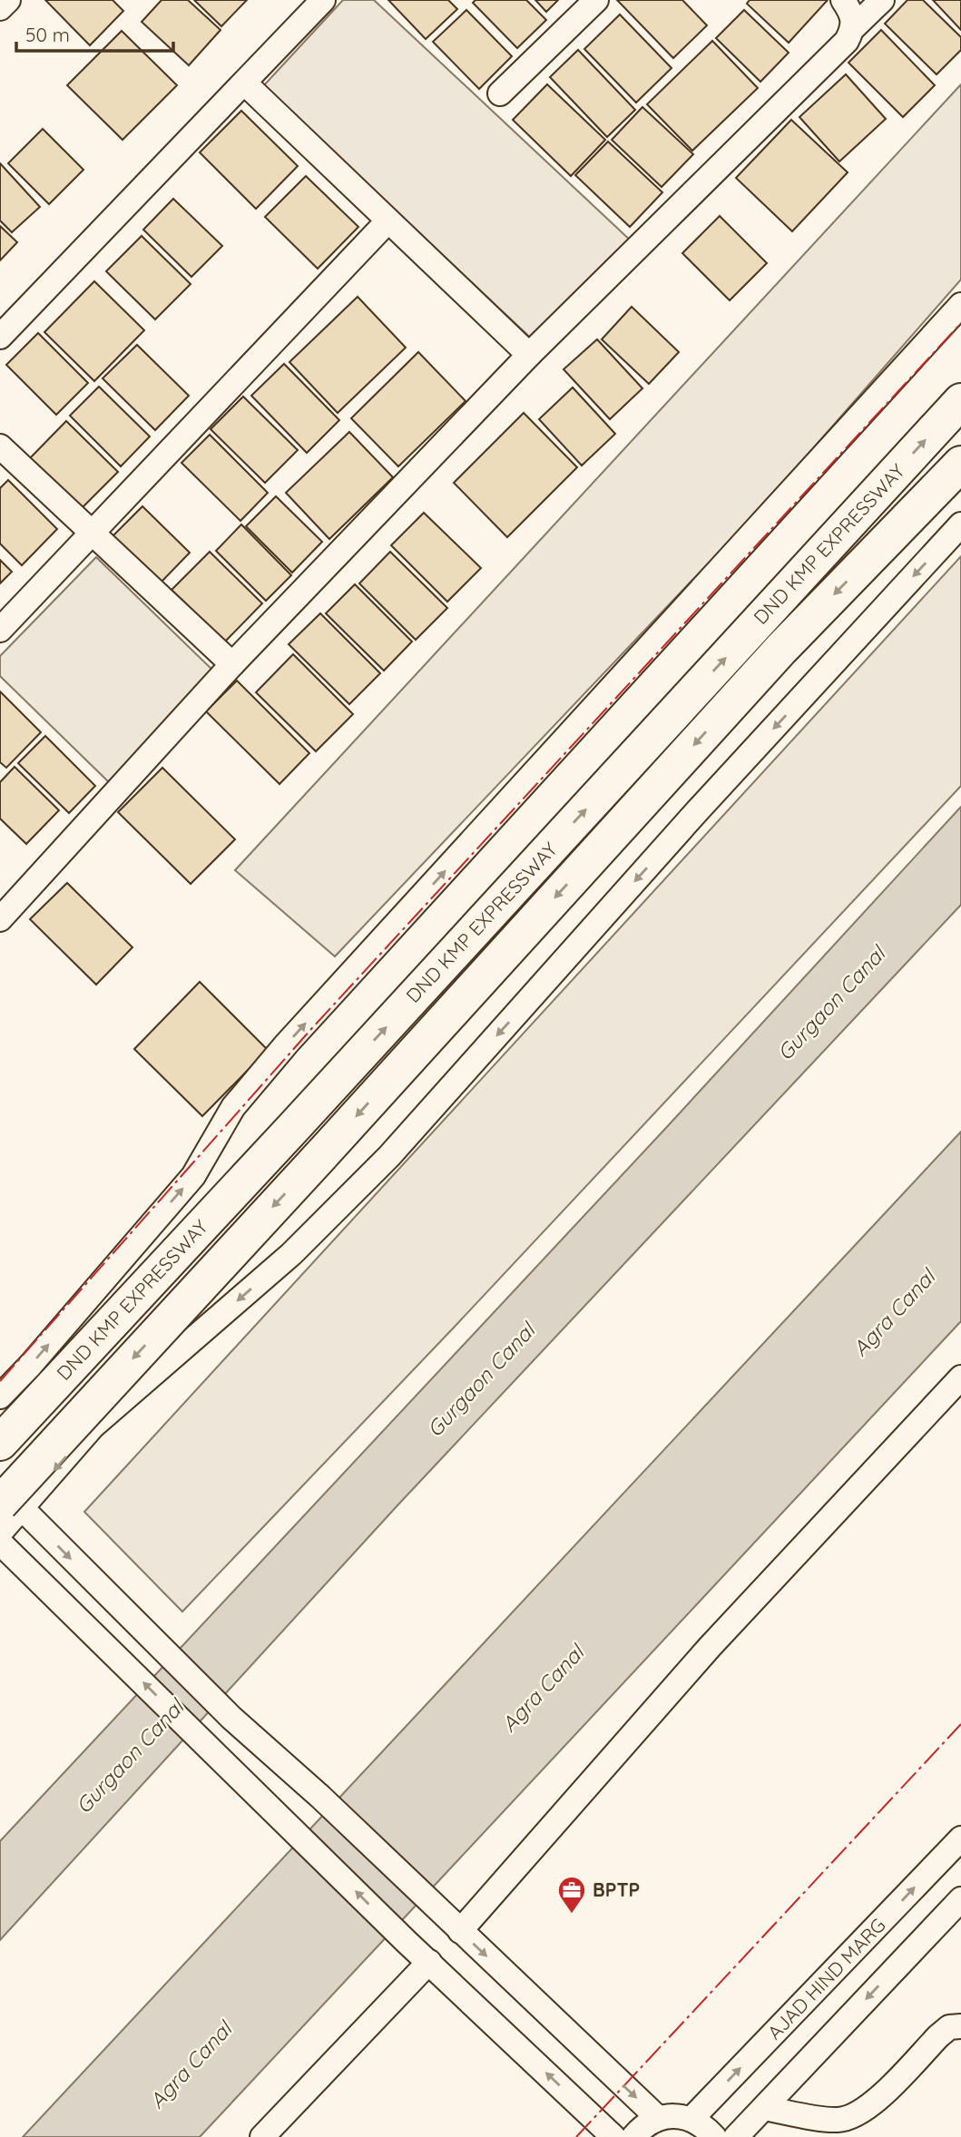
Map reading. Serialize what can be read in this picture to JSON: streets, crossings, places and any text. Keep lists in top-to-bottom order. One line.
{"streets":{"highway":["DND KMP EXPRESSWAY"],"street":["AJAD HIND MARG"]},"water":["Gurgaon Canal","Agra Canal"],"places":{"office":["BPTP"]},"scale_bar":"50 m"}
